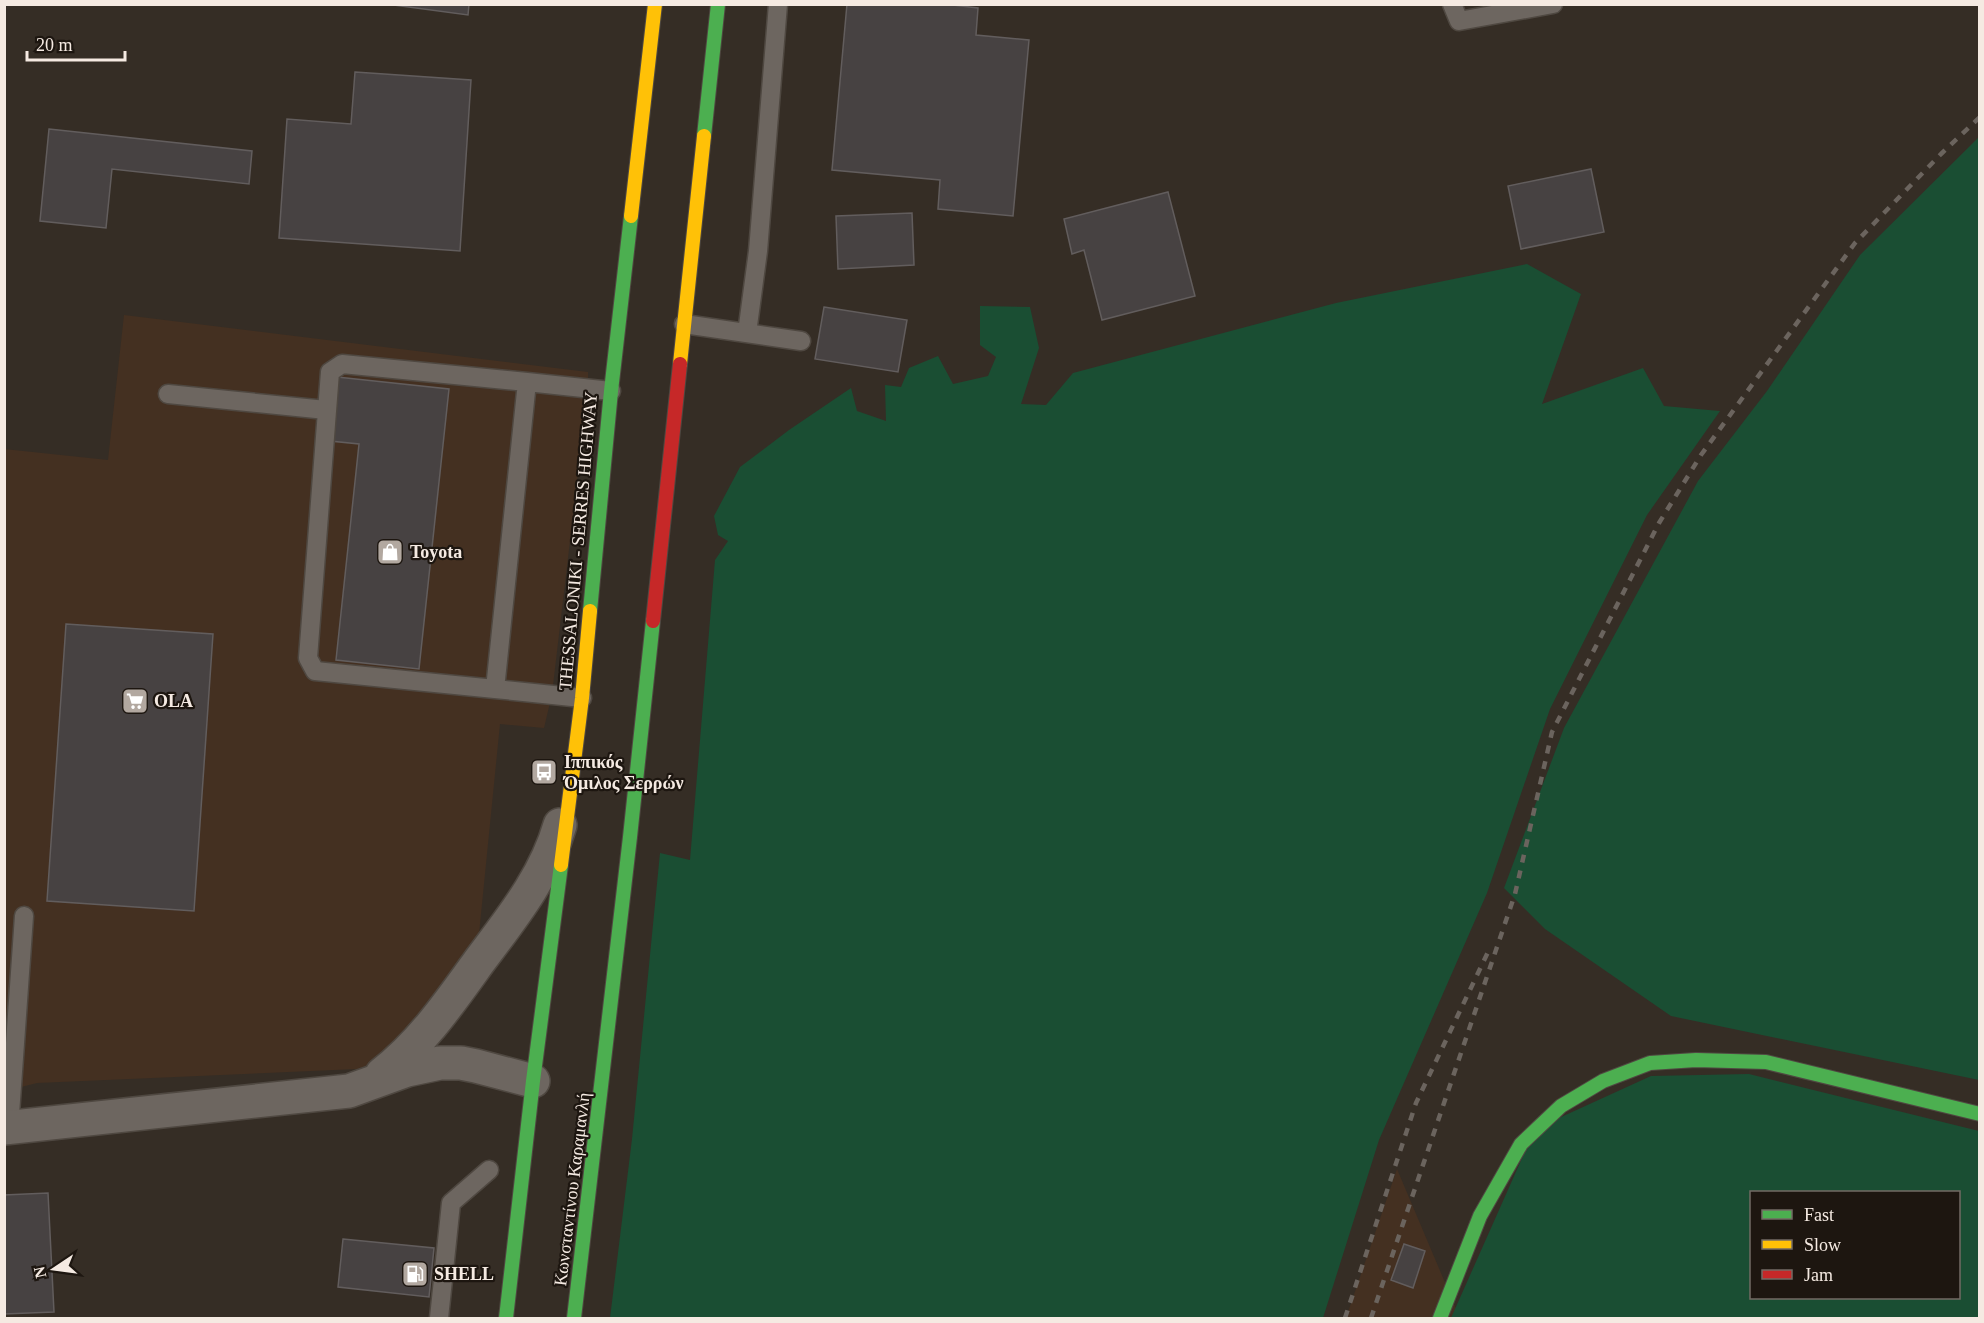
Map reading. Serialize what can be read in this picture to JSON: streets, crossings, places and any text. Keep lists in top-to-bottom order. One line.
{"streets":{"main road":["THESSALONIKI - SERRES HIGHWAY","Κωνσταντίνου Καραμανλή"]},"places":{"shop":["Toyota"],"supermarket":["OLA"],"bus stop":["Ιππικός Όμιλος Σερρών"],"fuel station":["SHELL"]},"legend":["Fast","Slow","Jam"],"scale_bar":"20 m","north":"left"}
